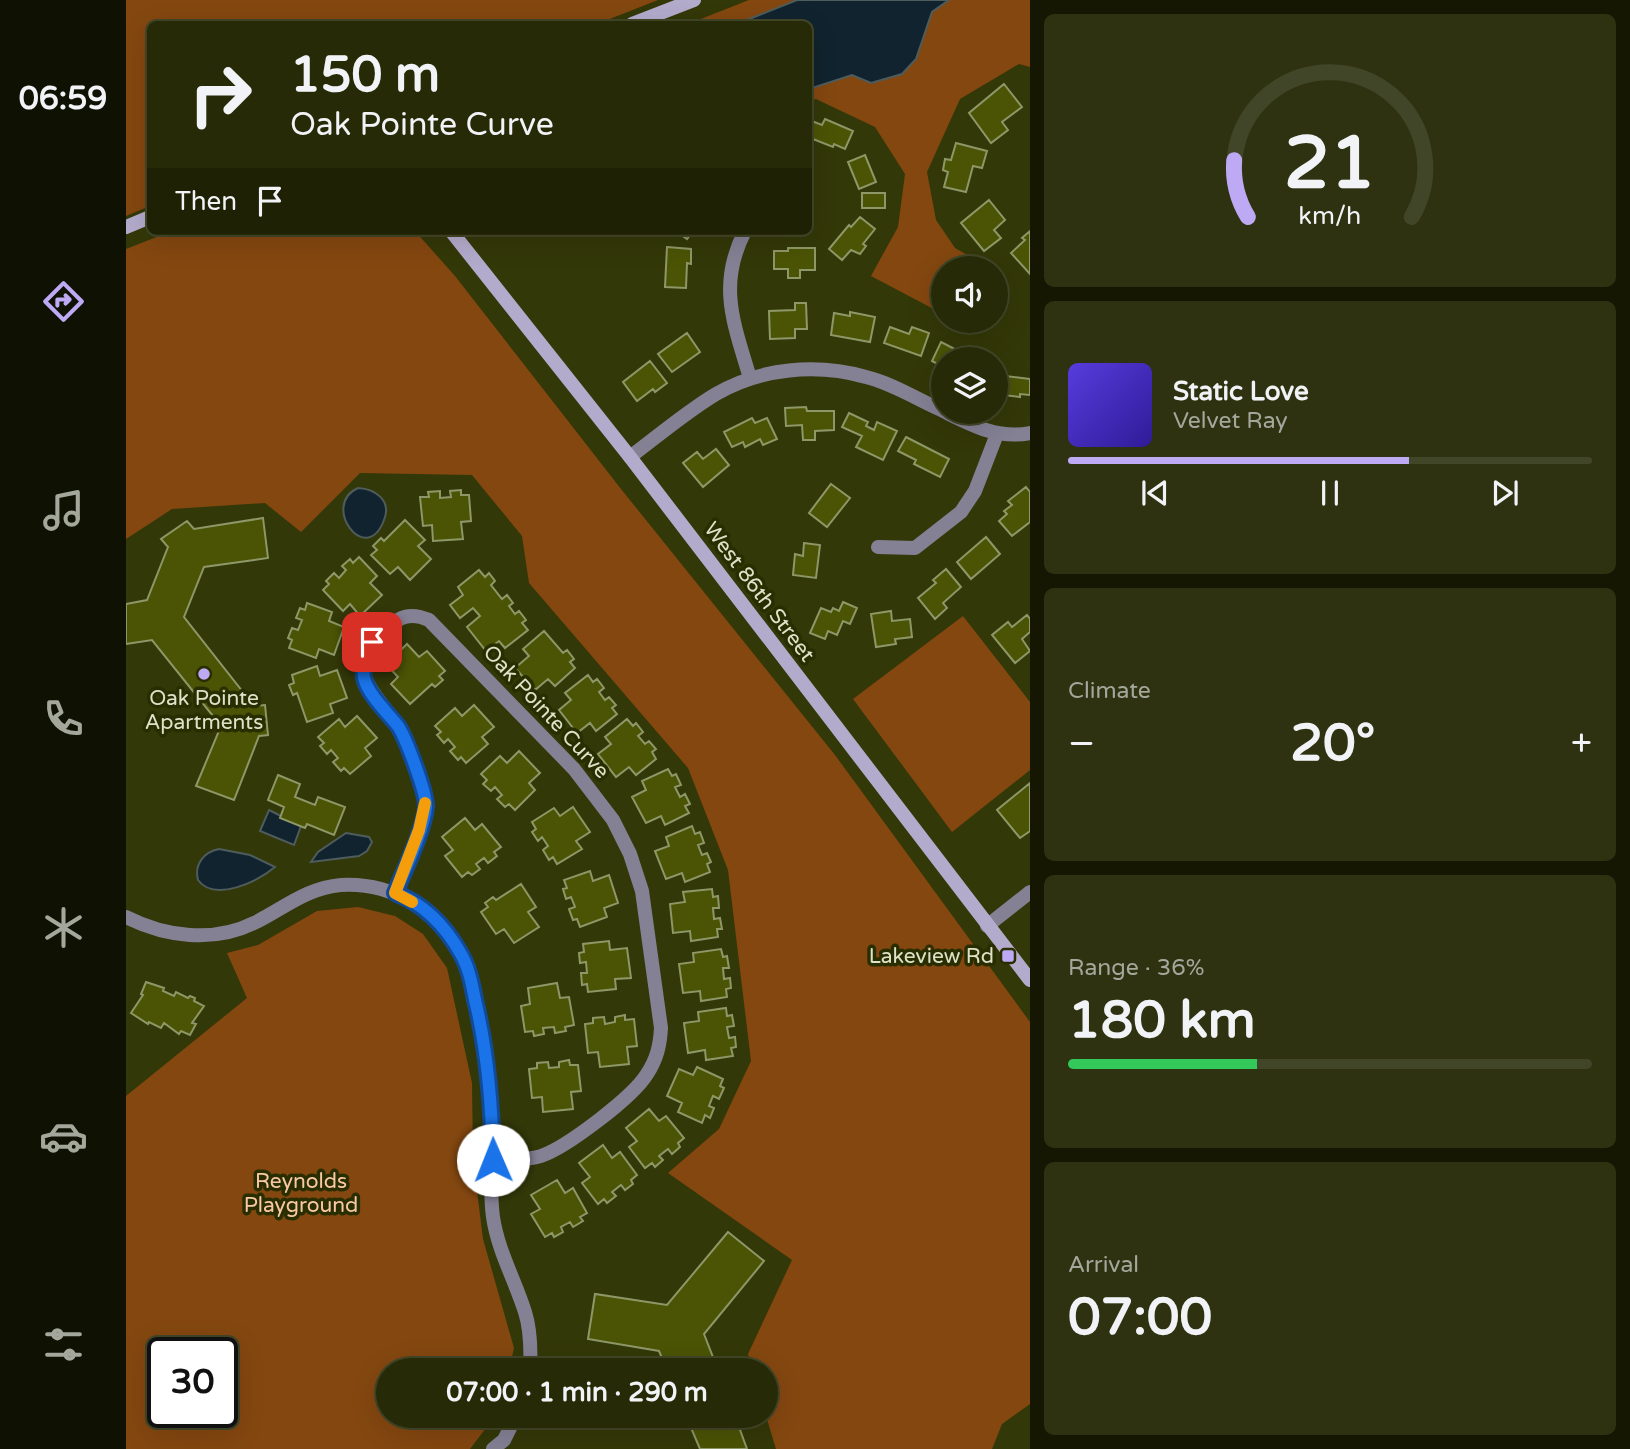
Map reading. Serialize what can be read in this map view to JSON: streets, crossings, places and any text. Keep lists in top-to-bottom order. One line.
{"streets":{"street":["West 86th Street","Oak Pointe Curve"]},"parks":["Reynolds Playground"],"places":{"other":["Oak Pointe Apartments"],"transit":["Lakeview Rd"]},"page":{"tabs":"06:59","turn":["150 m","Oak Pointe Curve"],"then":"Then","song":["Static Love","Velvet Ray"],"tile":["Climate",["Range · 36%","180 km"],["Arrival","07:00"]],"heat":["−","20°","+"],"limit":"30","trip":"07:00 · 1 min · 290 m","gauge":["21","km/h"]}}
